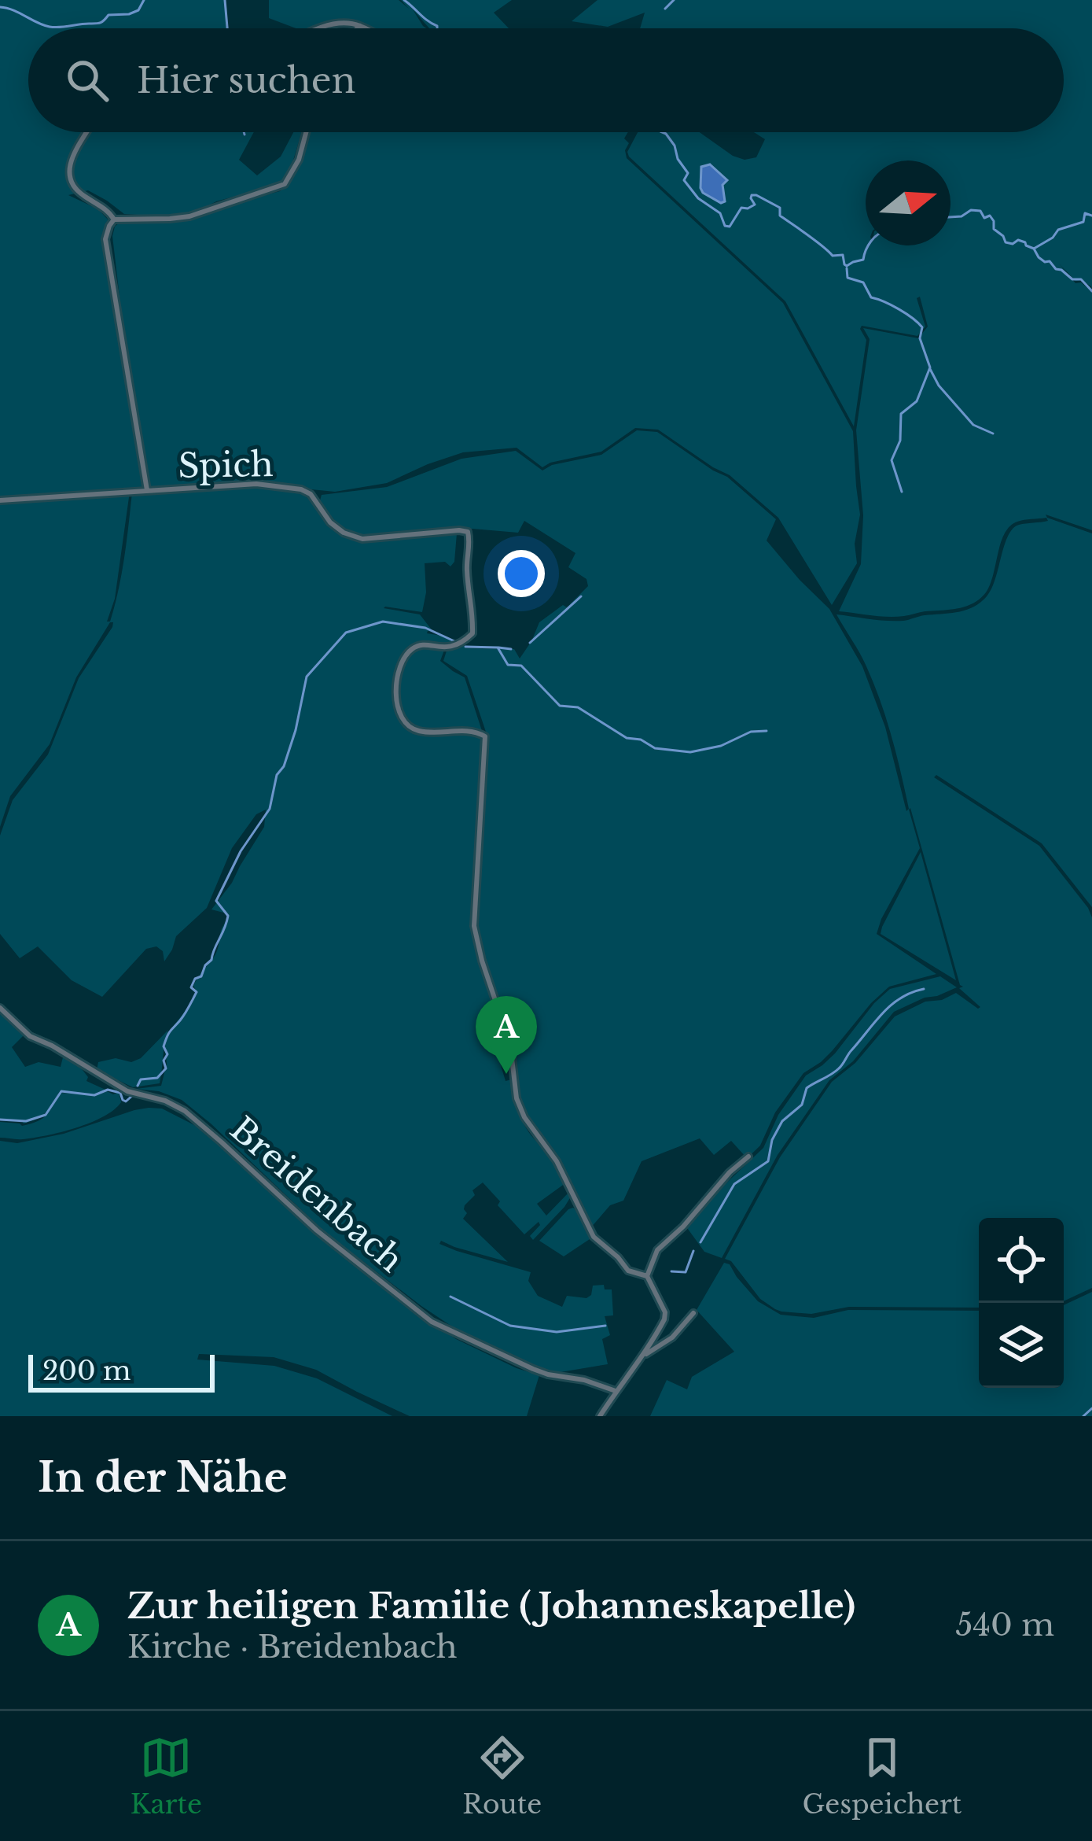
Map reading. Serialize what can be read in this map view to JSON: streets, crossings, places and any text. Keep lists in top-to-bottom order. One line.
{"streets":{"street":["Spich","Breidenbach"]},"scale_bar":"200 m","north":"right","page":{"search":"Hier suchen","pins":"A","scale":"200 m","heading":"In der Nähe","list":[{"mark":"A","name":"Zur heiligen Familie (Johanneskapelle)","note":"Kirche · Breidenbach","value":"540 m"}],"nav":["Karte","Route","Gespeichert"]}}
